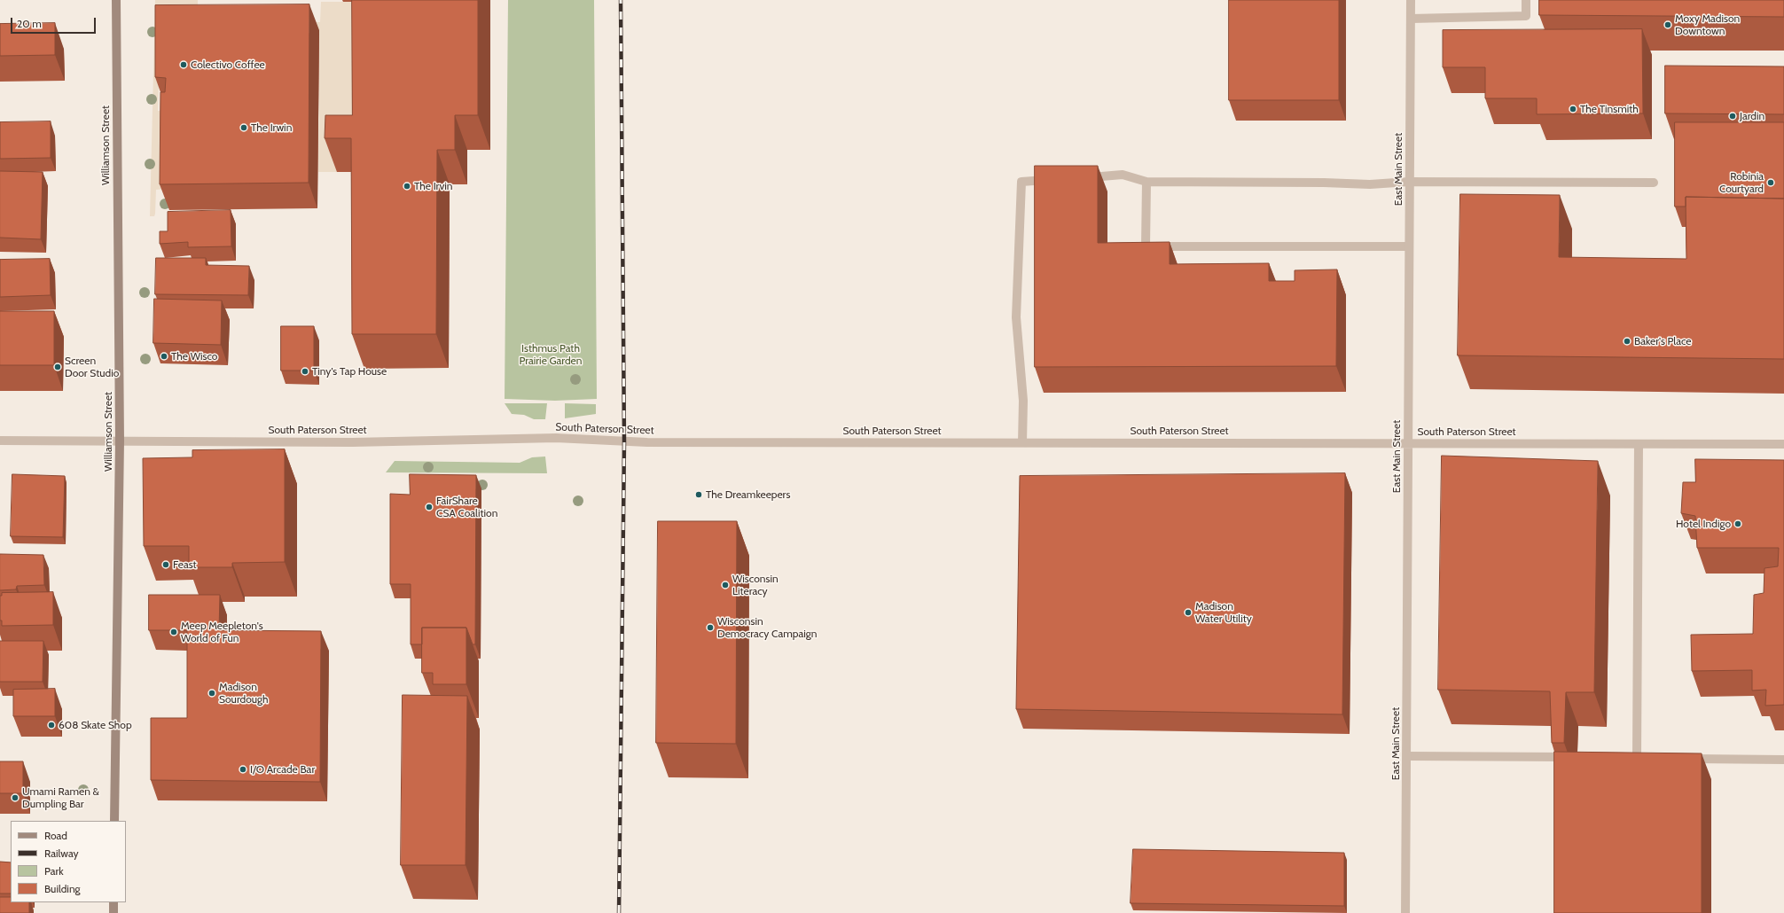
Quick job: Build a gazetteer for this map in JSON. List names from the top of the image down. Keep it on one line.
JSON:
{"streets":{"street":["Williamson Street","East Main Street","South Paterson Street"]},"crossings":[["Williamson Street","South Paterson Street"],["East Main Street","South Paterson Street"]],"parks":["Isthmus Path Prairie Garden"],"places":["Moxy Madison Downtown","Colectivo Coffee","The Tinsmith","Jardin","The Irwin","Robinia Courtyard","The Irvin","Baker's Place","The Wisco","Screen Door Studio","Tiny's Tap House","The Dreamkeepers","FairShare CSA Coalition","Hotel Indigo","Feast","Wisconsin Literacy","Madison Water Utility","Wisconsin Democracy Campaign","Meep Meepleton's World of Fun","Madison Sourdough","608 Skate Shop","I/O Arcade Bar","Umami Ramen & Dumpling Bar"],"legend":["Road","Railway","Park","Building"],"scale_bar":"20 m"}
